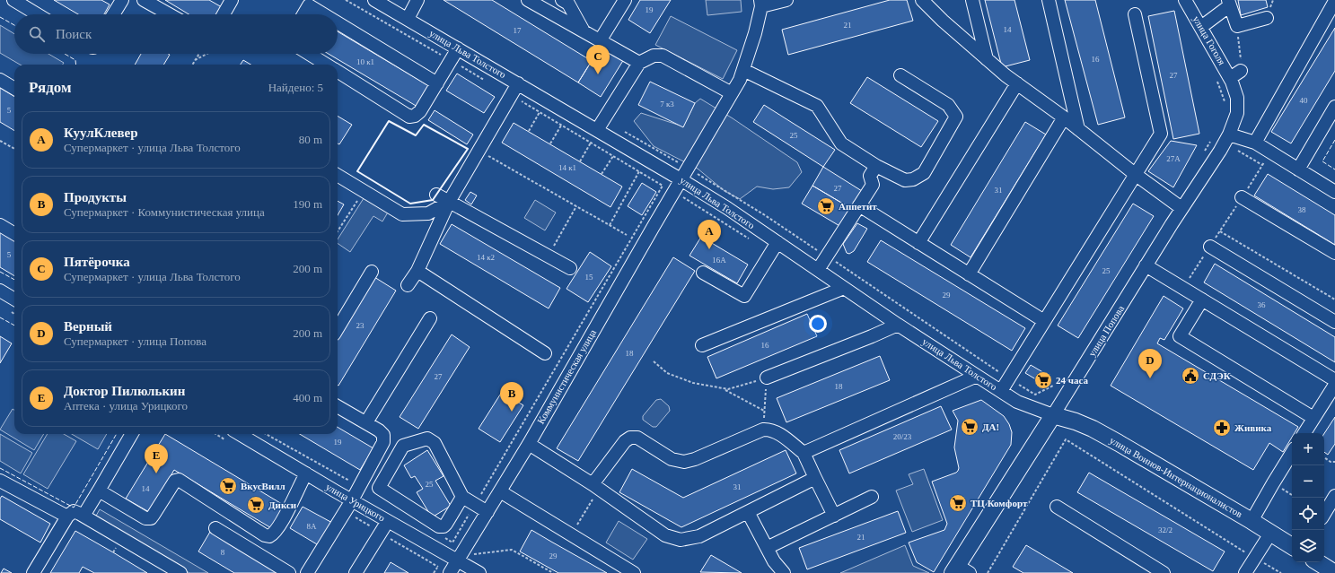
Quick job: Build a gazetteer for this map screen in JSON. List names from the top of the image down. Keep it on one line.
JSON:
{"streets":{"main road":["улица Попова","улица Воинов-Интернационалистов"],"street":["улица Гоголя","улица Льва Толстого","Коммунистическая улица","улица Урицкого"]},"crossings":[["улица Гоголя","улица Попова"],["улица Льва Толстого","улица Попова"],["улица Льва Толстого","Коммунистическая улица"],["улица Льва Толстого","улица Воинов-Интернационалистов"],["улица Попова","улица Воинов-Интернационалистов"],["Коммунистическая улица","улица Урицкого"]],"places":{"supermarket":["Аппетит","24 часа","ДА!","ВкусВилл","ТЦ Комфорт","Дикси"],"public building":["СДЭК"],"pharmacy":["Живика"]},"house_numbers":["19","21","14","17","16","10 к1","27","40","7 к3","5","25","27А","14 к1","27","31","38","5","14 к2","16А","25","15","29","36","23","16","18","27","18","20/23","19","25","31","14","8А","32/2","21","8","29"],"page":{"search":"Поиск","pins":["C","A","D","B","E"],"heading":["Рядом","Найдено: 5"],"list":[{"mark":"A","name":"КуулКлевер","note":"Супермаркет · улица Льва Толстого","value":"80 m"},{"mark":"B","name":"Продукты","note":"Супермаркет · Коммунистическая улица","value":"190 m"},{"mark":"C","name":"Пятёрочка","note":"Супермаркет · улица Льва Толстого","value":"200 m"},{"mark":"D","name":"Верный","note":"Супермаркет · улица Попова","value":"200 m"},{"mark":"E","name":"Доктор Пилюлькин","note":"Аптека · улица Урицкого","value":"400 m"}],"map_buttons":["+","−"]}}
